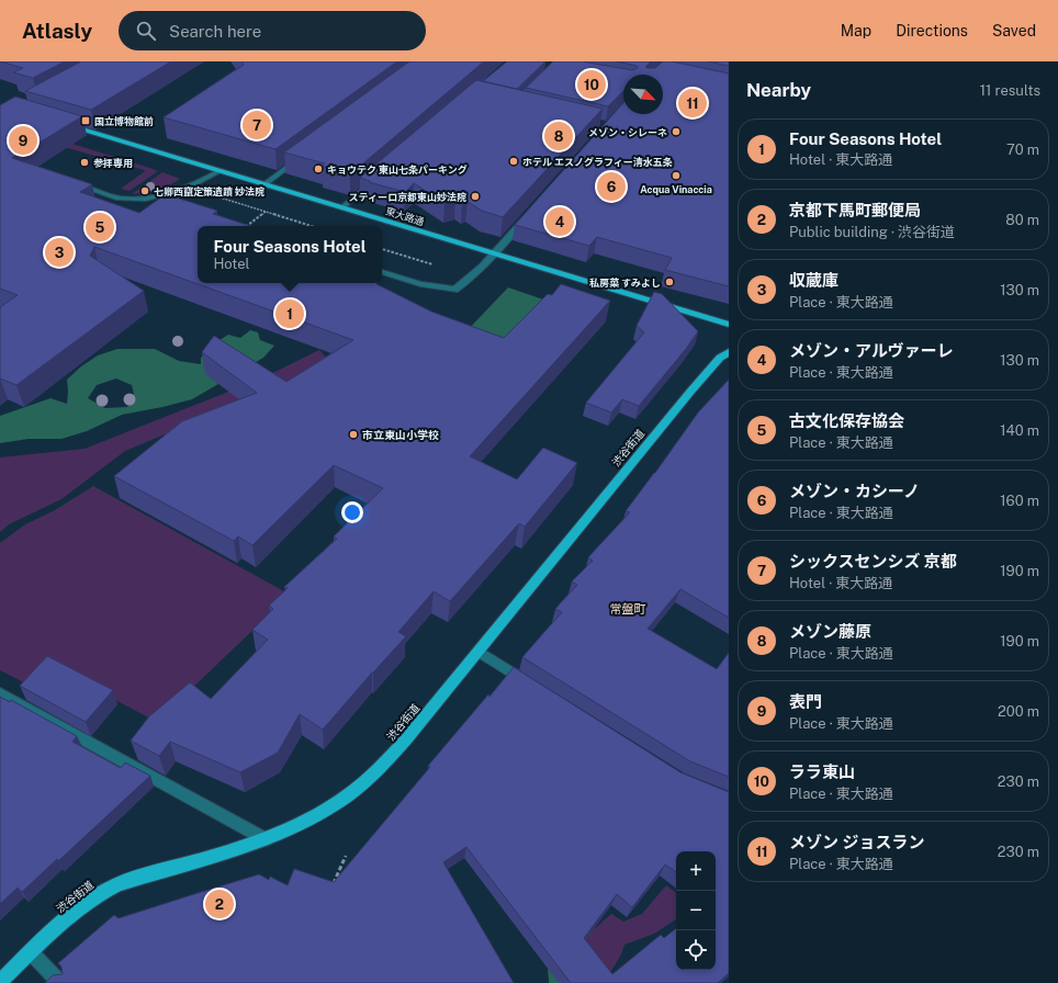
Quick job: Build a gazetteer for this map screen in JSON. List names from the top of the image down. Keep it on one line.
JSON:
{"streets":{"main road":["東大路通","渋谷街道"]},"districts":["常盤町"],"places":{"transit":["国立博物館前"],"other":["メゾン・シレーネ","ホテル エスノグラフィー清水五条","参拝専用","キョウテク 東山七条パーキング","Acqua Vinaccia","七卿西竄定策遺蹟 妙法院","スティーロ京都東山妙法院","私房菜 すみよし","市立東山小学校"]},"north":"bottom right","page":{"header":"Atlasly","search":"Search here","nav":["Map","Directions","Saved"],"heading":["Nearby","11 results"],"pins":["10","11","7","8","9","6","4","5","3","1","2"],"list":[{"mark":"1","name":"Four Seasons Hotel","note":"Hotel · 東大路通","value":"70 m"},{"mark":"2","name":"京都下馬町郵便局","note":"Public building · 渋谷街道","value":"80 m"},{"mark":"3","name":"収蔵庫","note":"Place · 東大路通","value":"130 m"},{"mark":"4","name":"メゾン・アルヴァーレ","note":"Place · 東大路通","value":"130 m"},{"mark":"5","name":"古文化保存協会","note":"Place · 東大路通","value":"140 m"},{"mark":"6","name":"メゾン・カシーノ","note":"Place · 東大路通","value":"160 m"},{"mark":"7","name":"シックスセンシズ 京都","note":"Hotel · 東大路通","value":"190 m"},{"mark":"8","name":"メゾン藤原","note":"Place · 東大路通","value":"190 m"},{"mark":"9","name":"表門","note":"Place · 東大路通","value":"200 m"},{"mark":"10","name":"ララ東山","note":"Place · 東大路通","value":"230 m"},{"mark":"11","name":"メゾン ジョスラン","note":"Place · 東大路通","value":"230 m"}],"popup":["Four Seasons Hotel","Hotel"],"map_buttons":["+","−"]}}
